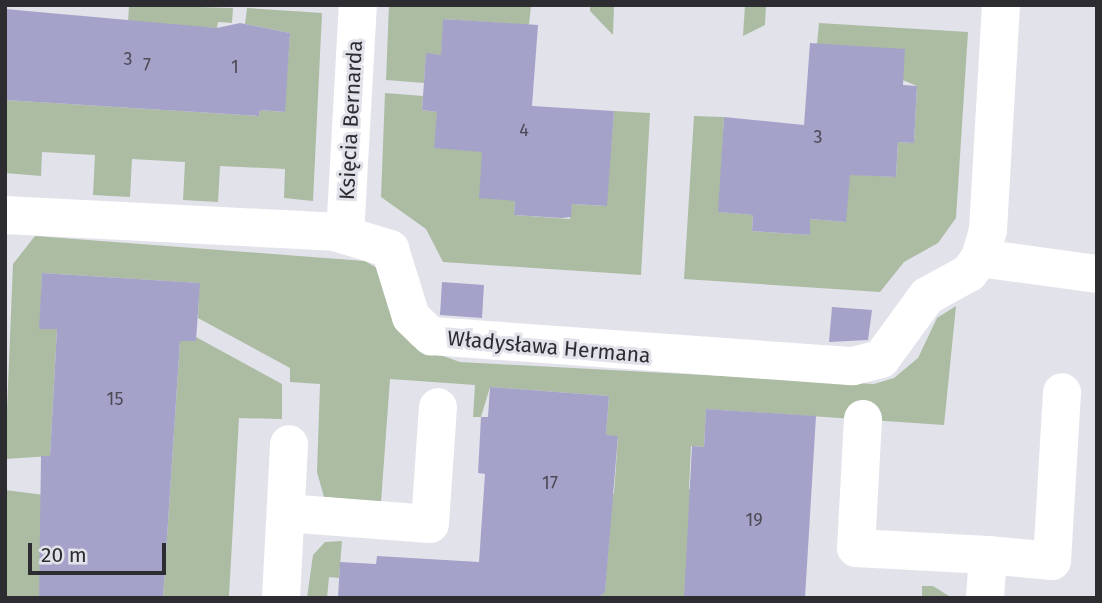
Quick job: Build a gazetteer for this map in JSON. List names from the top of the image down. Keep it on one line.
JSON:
{"streets":{"street":["Księcia Bernarda","Władysława Hermana"]},"crossings":[["Księcia Bernarda","Władysława Hermana"]],"house_numbers":["3","7","1","4","3","15","17","19"],"scale_bar":"20 m"}
